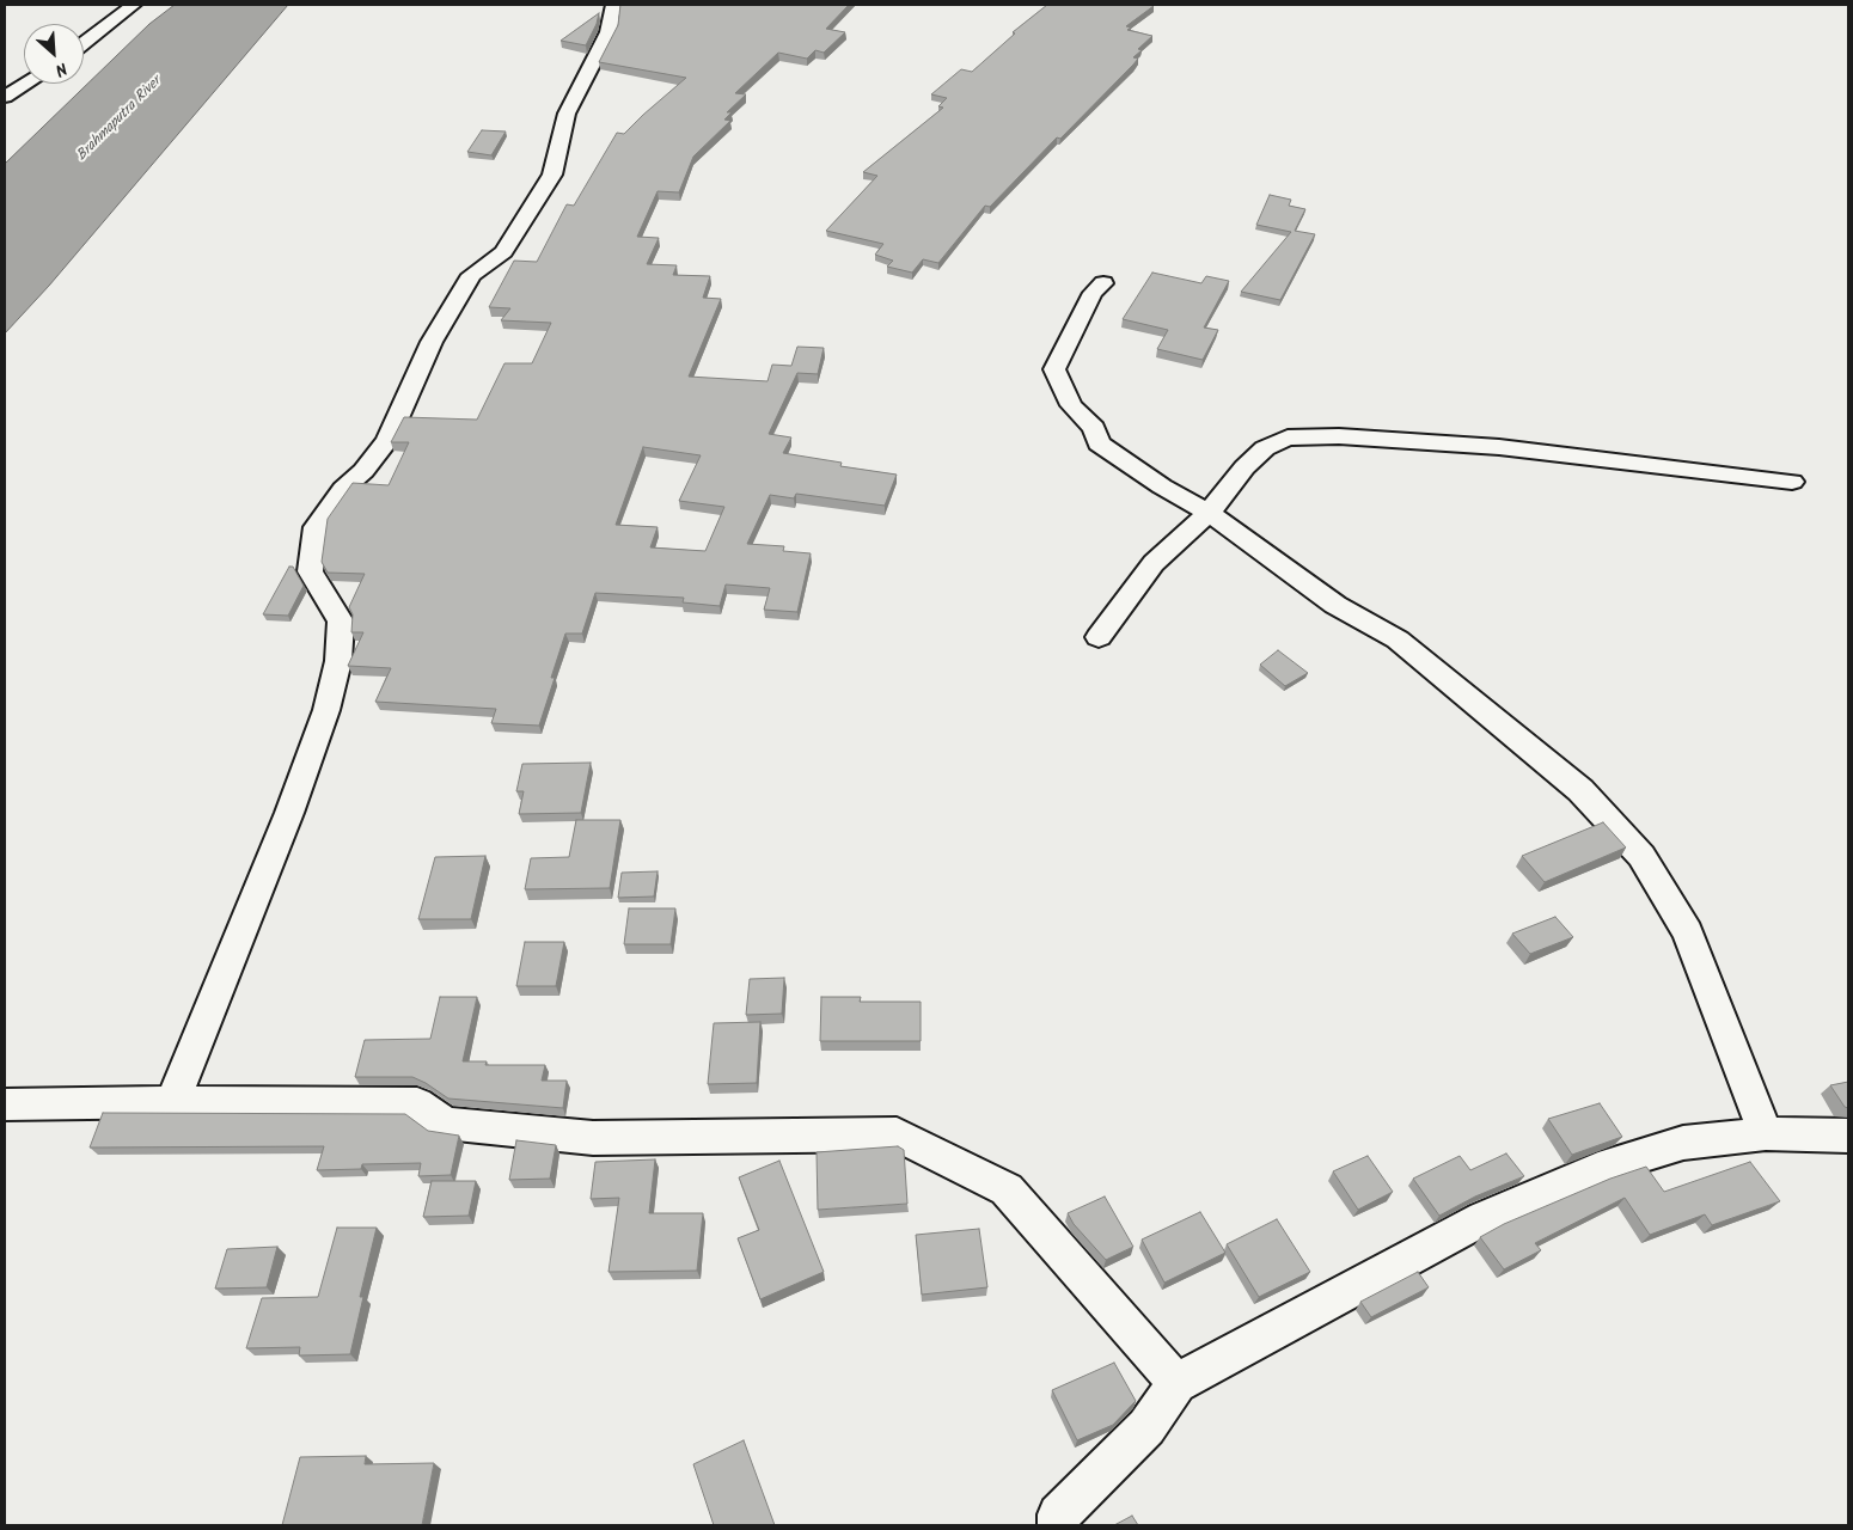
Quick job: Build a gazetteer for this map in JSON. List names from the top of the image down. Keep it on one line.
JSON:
{"water":["Brahmaputra River"],"north":"bottom right"}
